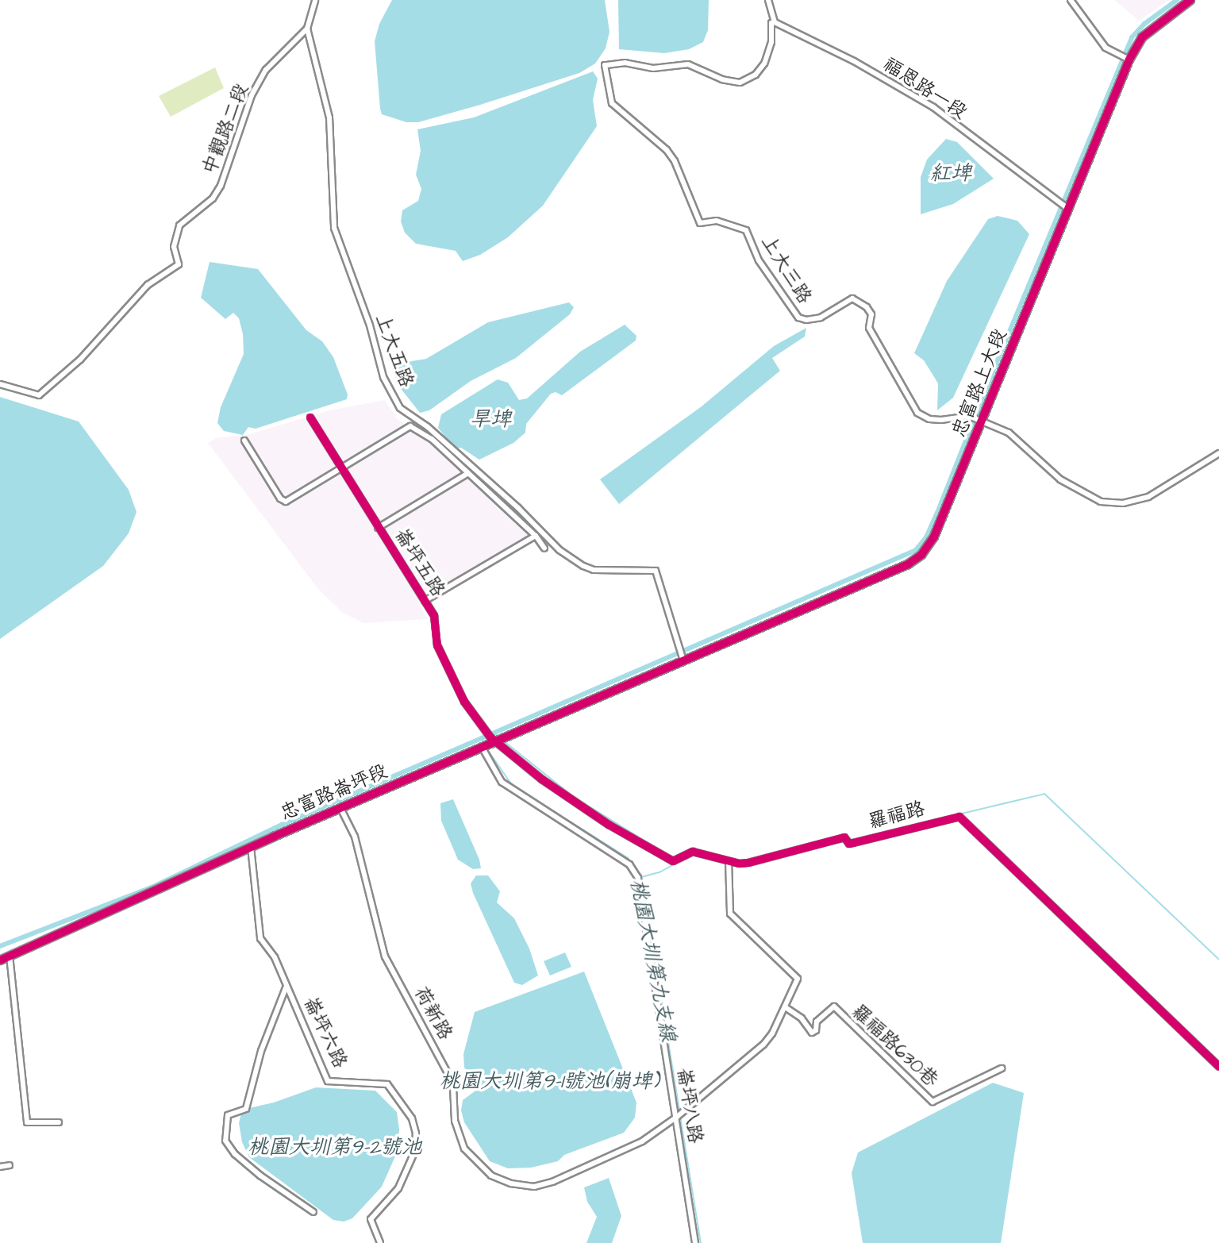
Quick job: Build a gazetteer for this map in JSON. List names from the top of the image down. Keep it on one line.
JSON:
{"streets":{"street":["福恩路一段","中觀路二段","上大三路","上大五路","忠富路上大段","崙坪五路","忠富路崙坪段","羅福路","荷新路","崙坪六路","羅福路630巷","崙坪八路"]},"crossings":[["福恩路一段","上大三路"],["福恩路一段","忠富路上大段"],["中觀路二段","上大五路"],["上大三路","忠富路上大段"],["上大五路","忠富路上大段"],["上大五路","忠富路崙坪段"],["忠富路上大段","忠富路崙坪段"],["崙坪五路","忠富路崙坪段"],["崙坪五路","羅福路"],["忠富路崙坪段","羅福路"],["忠富路崙坪段","荷新路"],["忠富路崙坪段","崙坪六路"],["忠富路崙坪段","崙坪八路"],["羅福路","荷新路"],["荷新路","羅福路630巷"],["荷新路","崙坪八路"]],"water":["紅埤","旱埤","桃園大圳第九支線","桃園大圳第9-1號池(崩埤)","桃園大圳第9-2號池"]}
